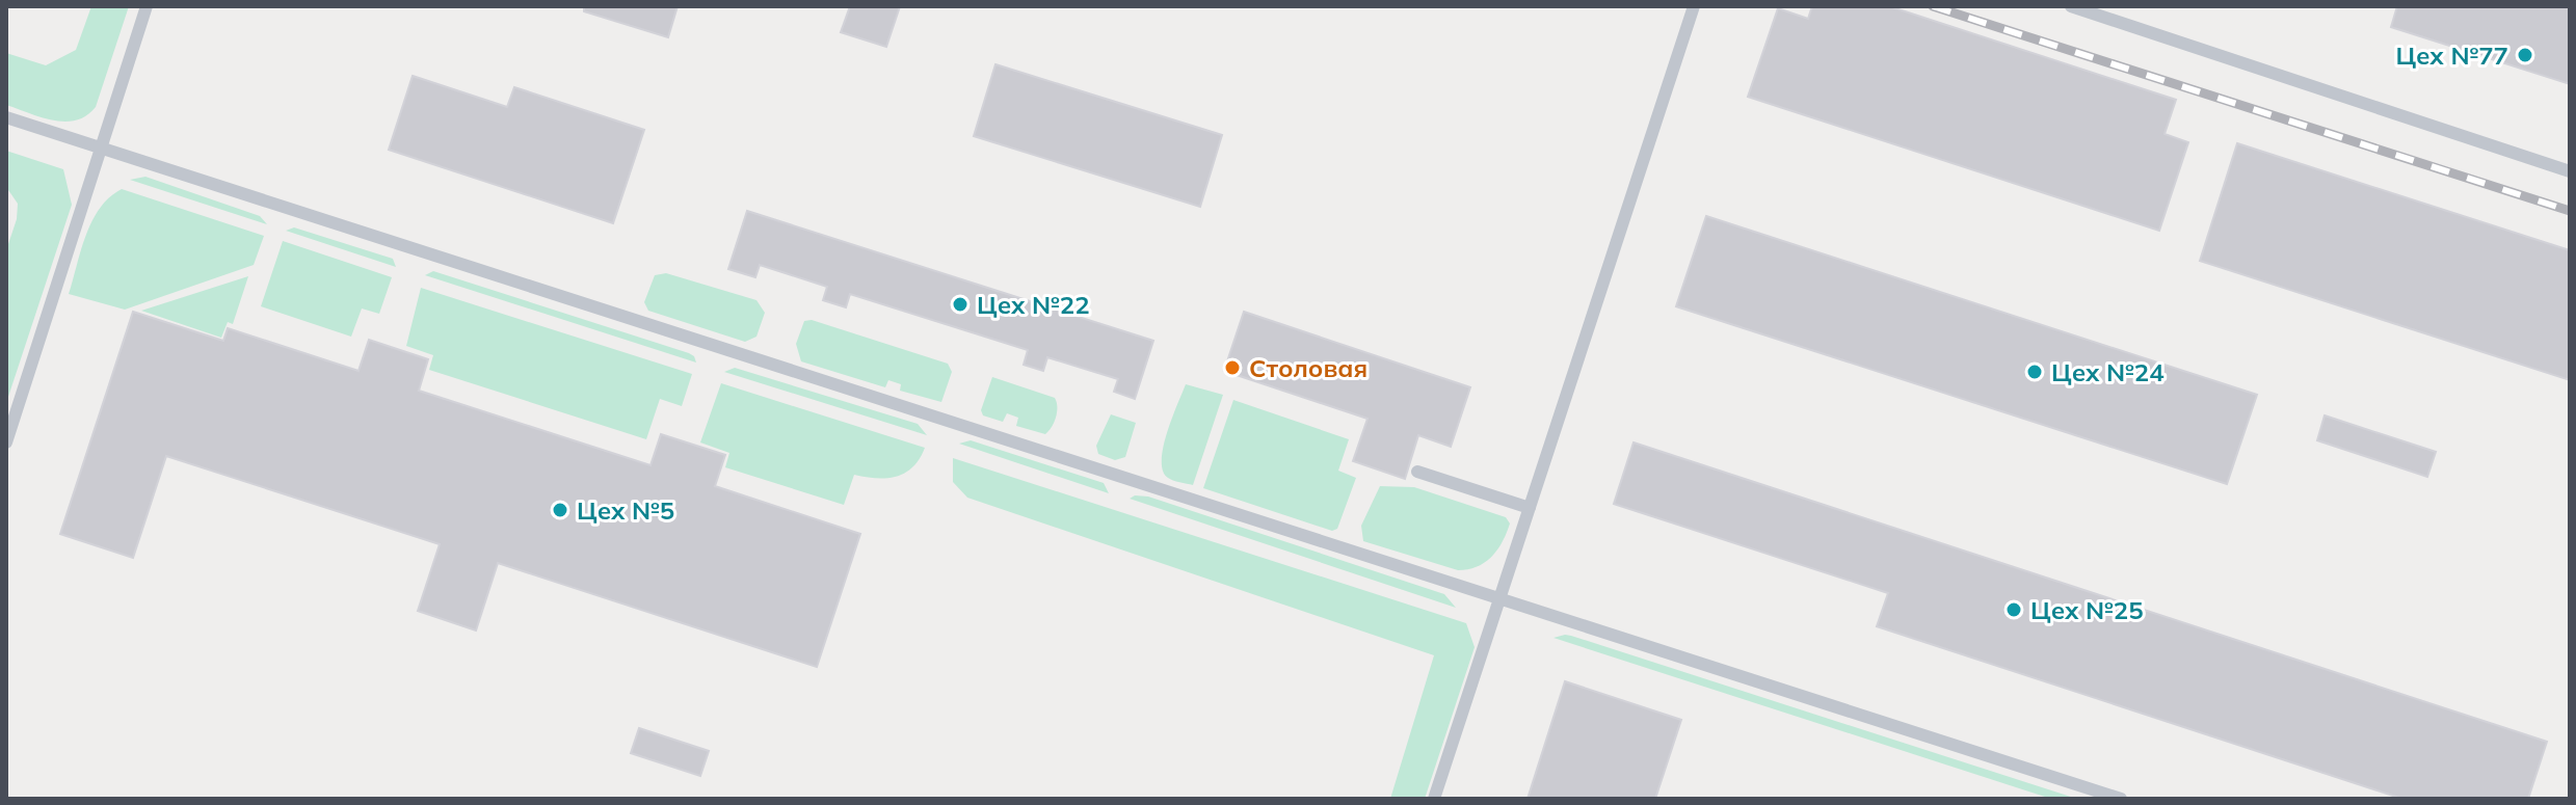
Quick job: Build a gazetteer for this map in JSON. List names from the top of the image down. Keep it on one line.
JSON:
{"places":["Цех №77","Цех №22","Столовая","Цех №24","Цех №5","Цех №25"]}
